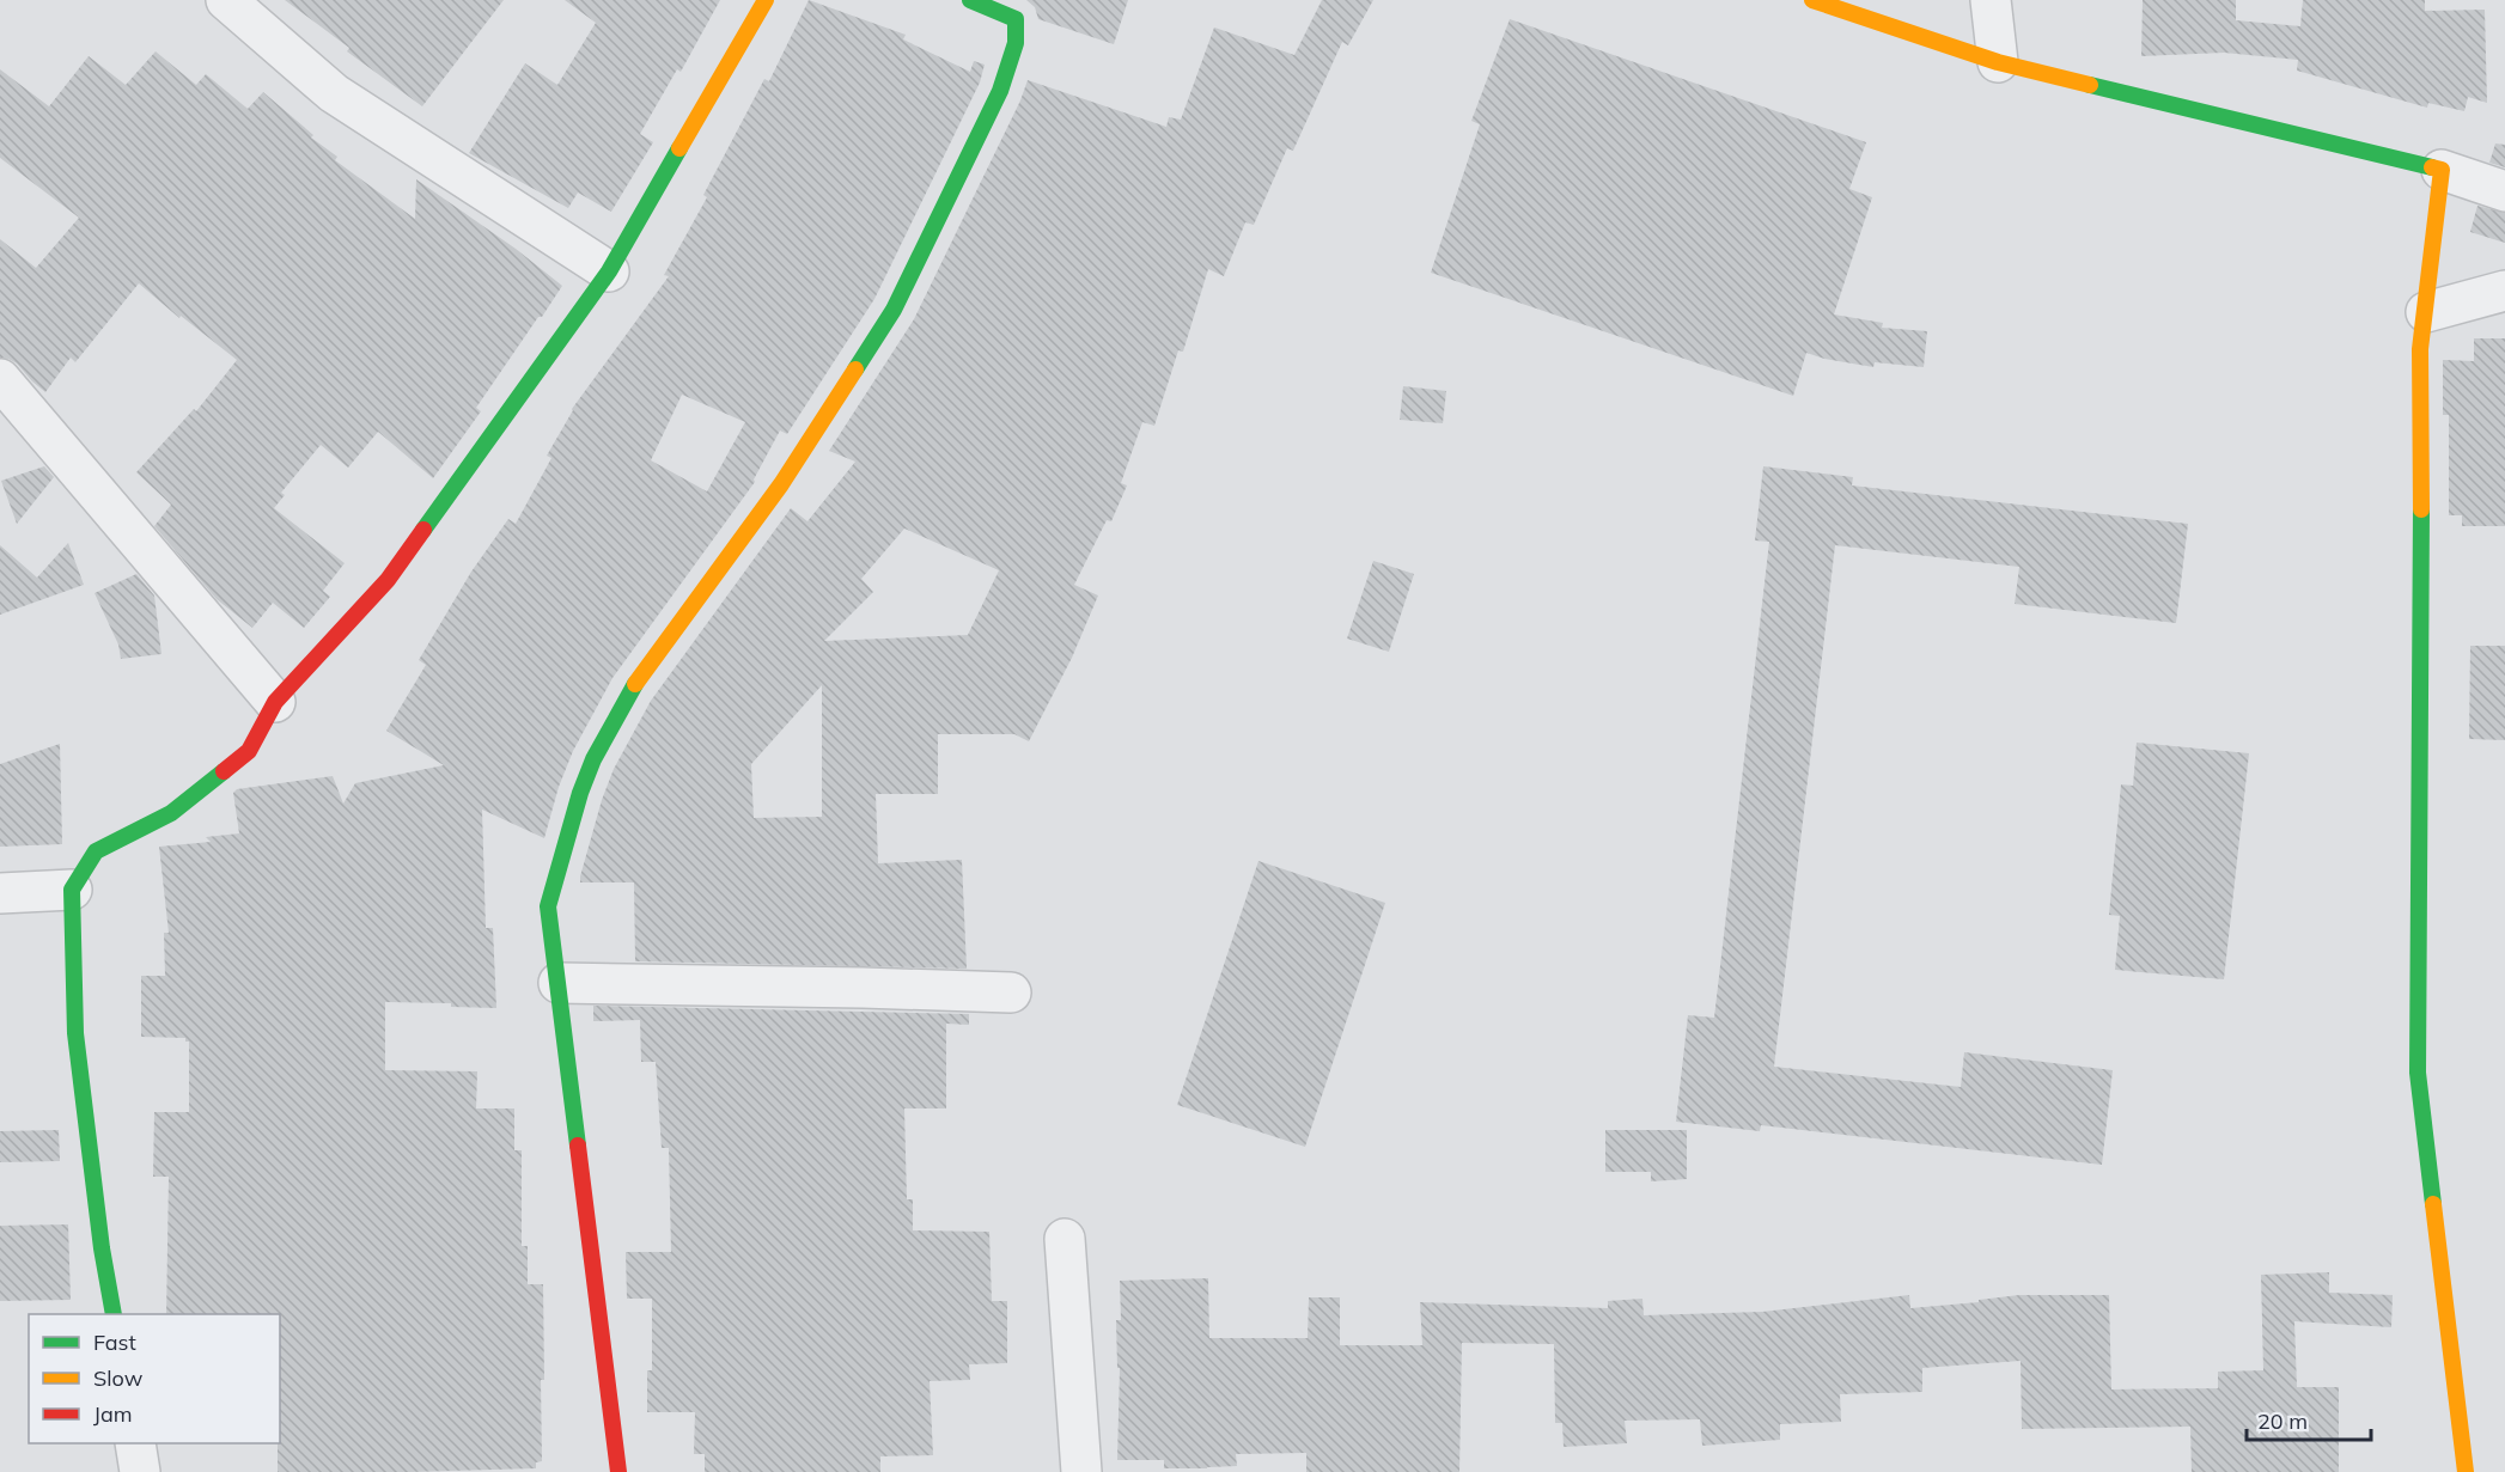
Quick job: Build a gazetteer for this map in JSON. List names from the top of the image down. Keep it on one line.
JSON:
{"legend":["Fast","Slow","Jam"],"scale_bar":"20 m"}
